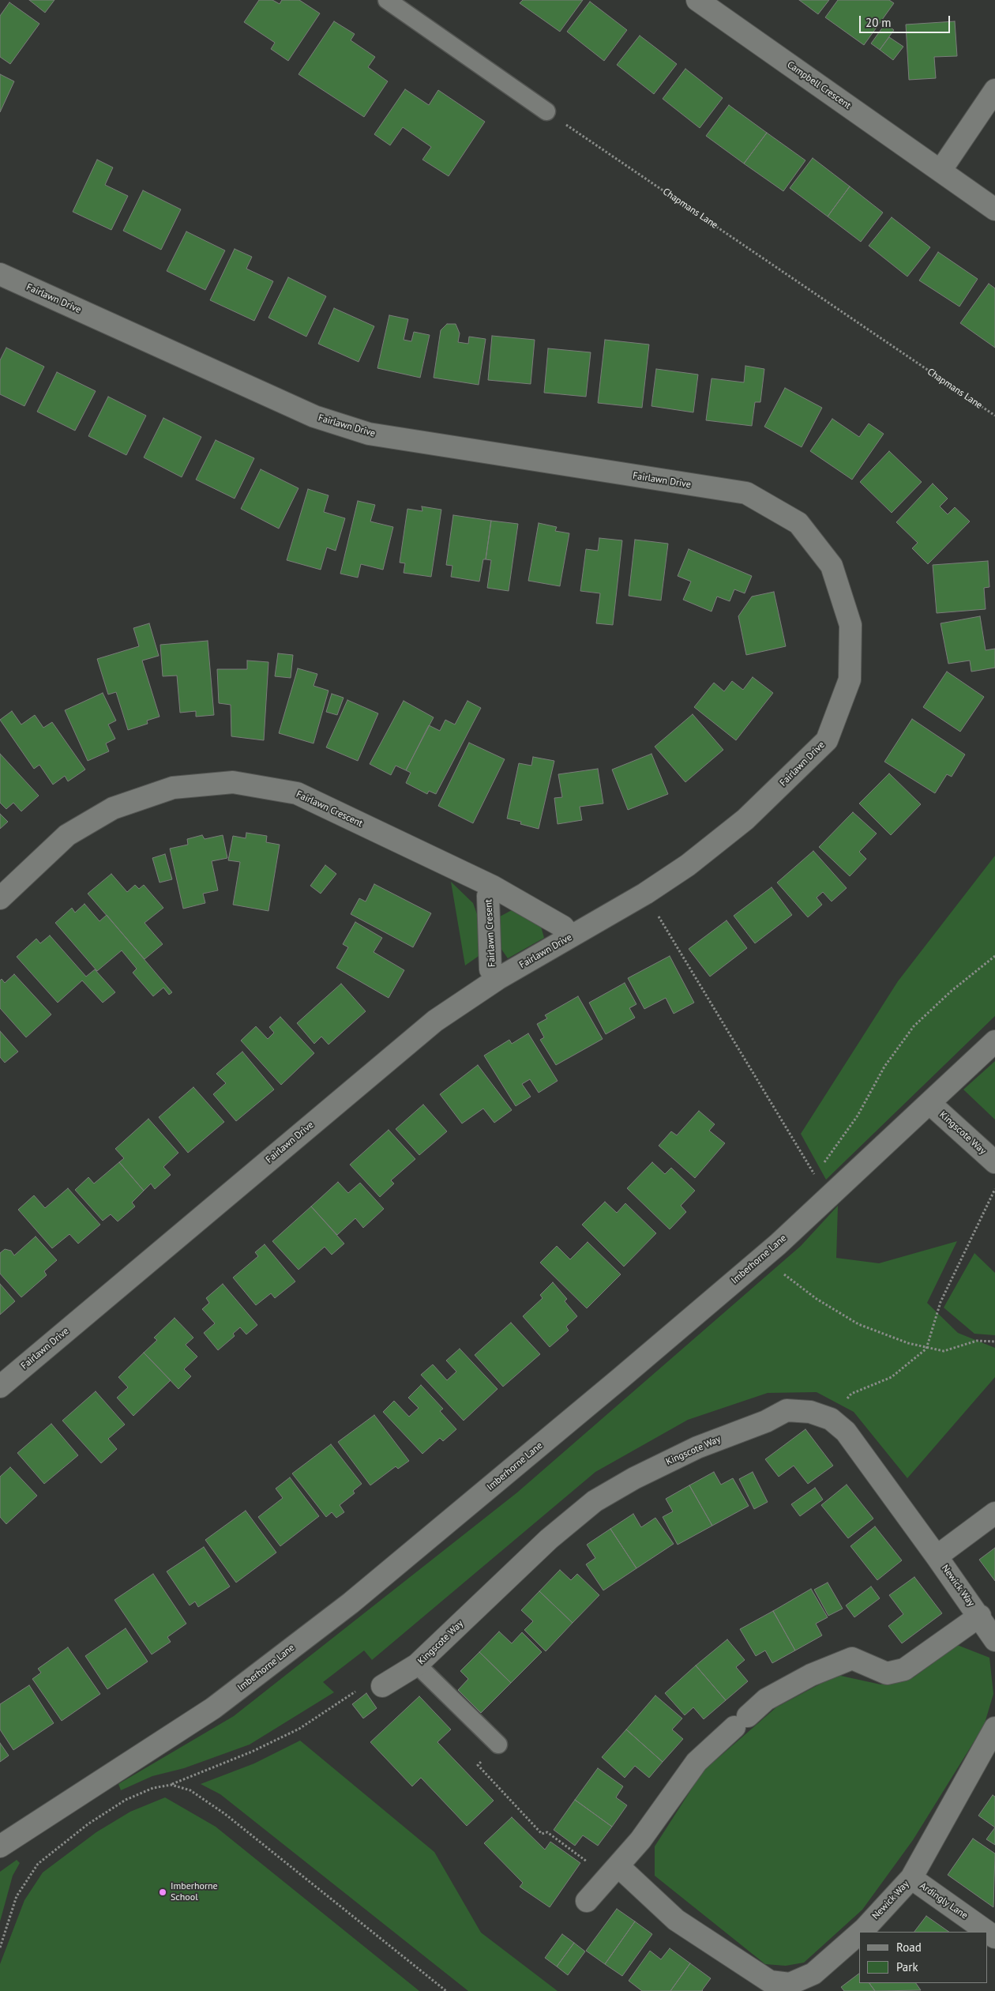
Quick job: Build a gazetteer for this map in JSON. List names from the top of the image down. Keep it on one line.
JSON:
{"streets":{"street":["Campbell Crescent","Fairlawn Drive","Fairlawn Crescent","Fairlawn Cresent","Kingscote Way","Imberhorne Lane","Newick Way","Ardingly Lane"],"path":["Chapmans Lane"]},"crossings":[["Fairlawn Drive","Fairlawn Crescent"],["Fairlawn Drive","Fairlawn Cresent"],["Fairlawn Crescent","Fairlawn Cresent"],["Kingscote Way","Imberhorne Lane"],["Kingscote Way","Newick Way"],["Newick Way","Ardingly Lane"]],"places":["Imberhorne School"],"legend":["Road","Park"],"scale_bar":"20 m"}
